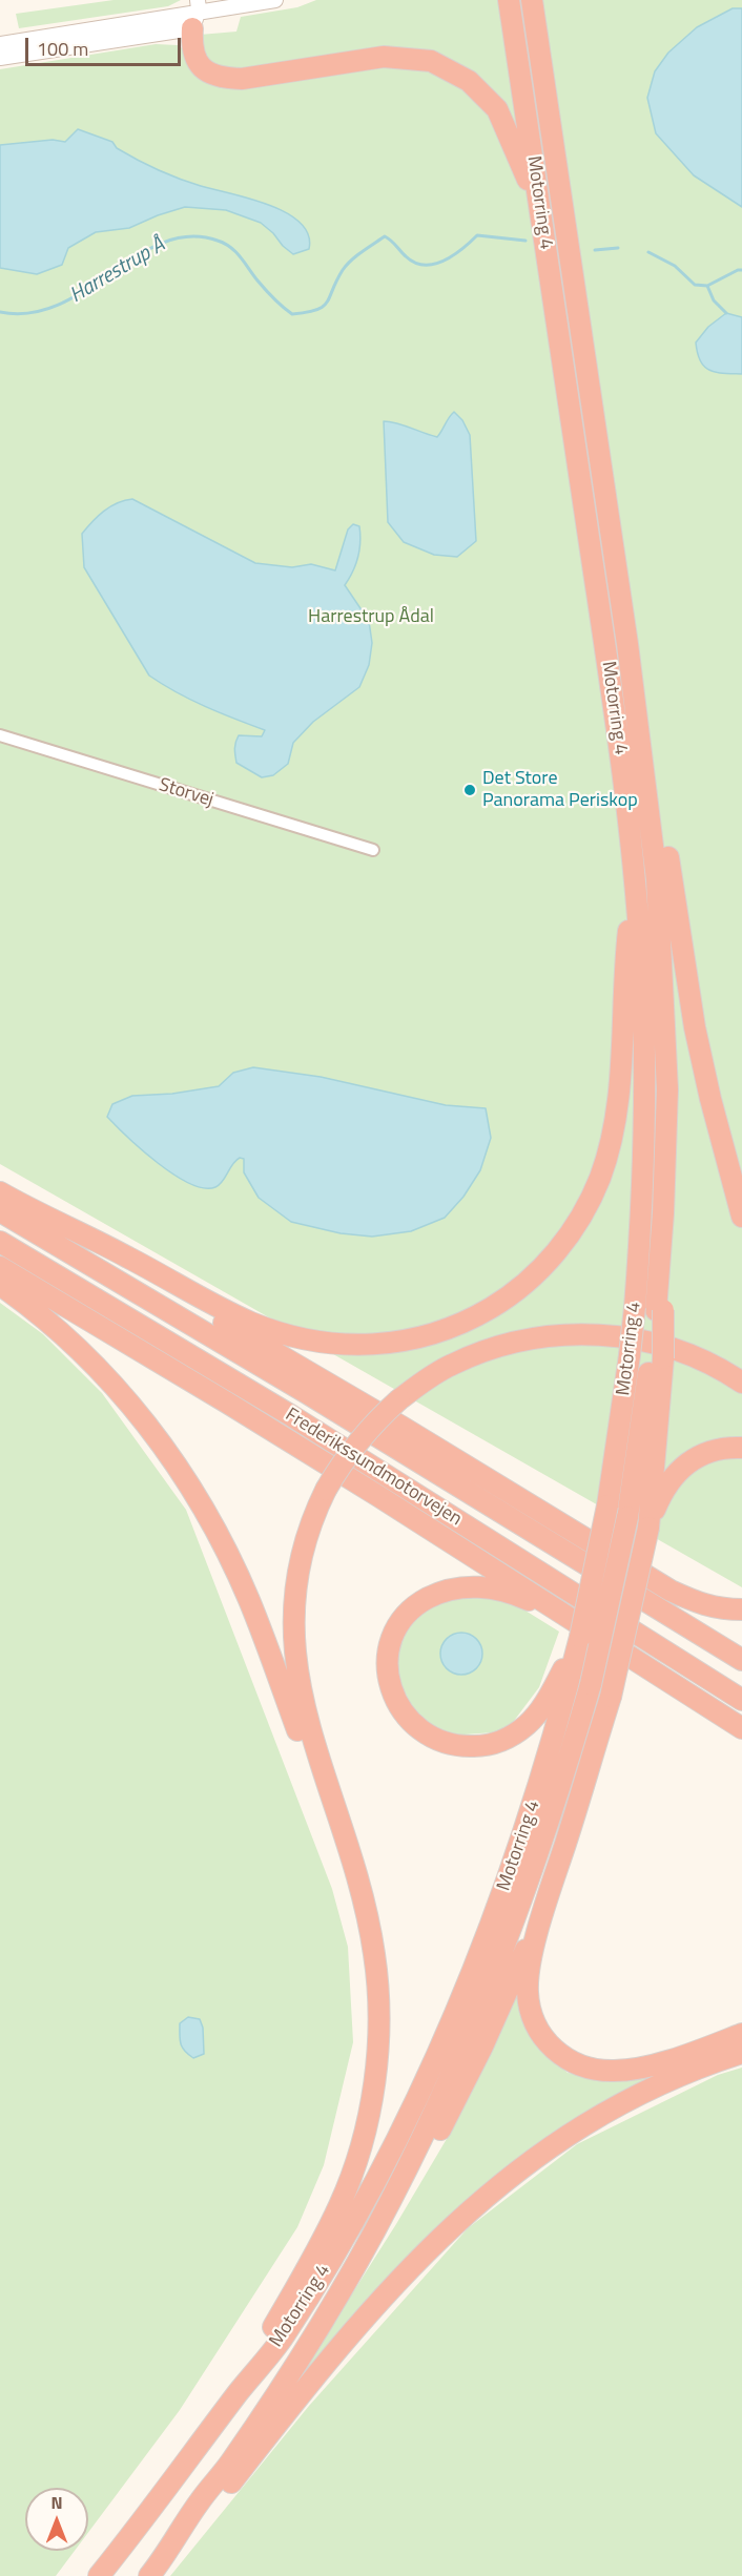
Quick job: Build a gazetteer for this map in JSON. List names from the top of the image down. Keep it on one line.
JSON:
{"streets":{"highway":["Motorring 4","Frederikssundmotorvejen"],"street":["Storvej"]},"water":["Harrestrup Å"],"parks":["Harrestrup Ådal"],"places":["Det Store Panorama Periskop"],"scale_bar":"100 m","north":"top"}
